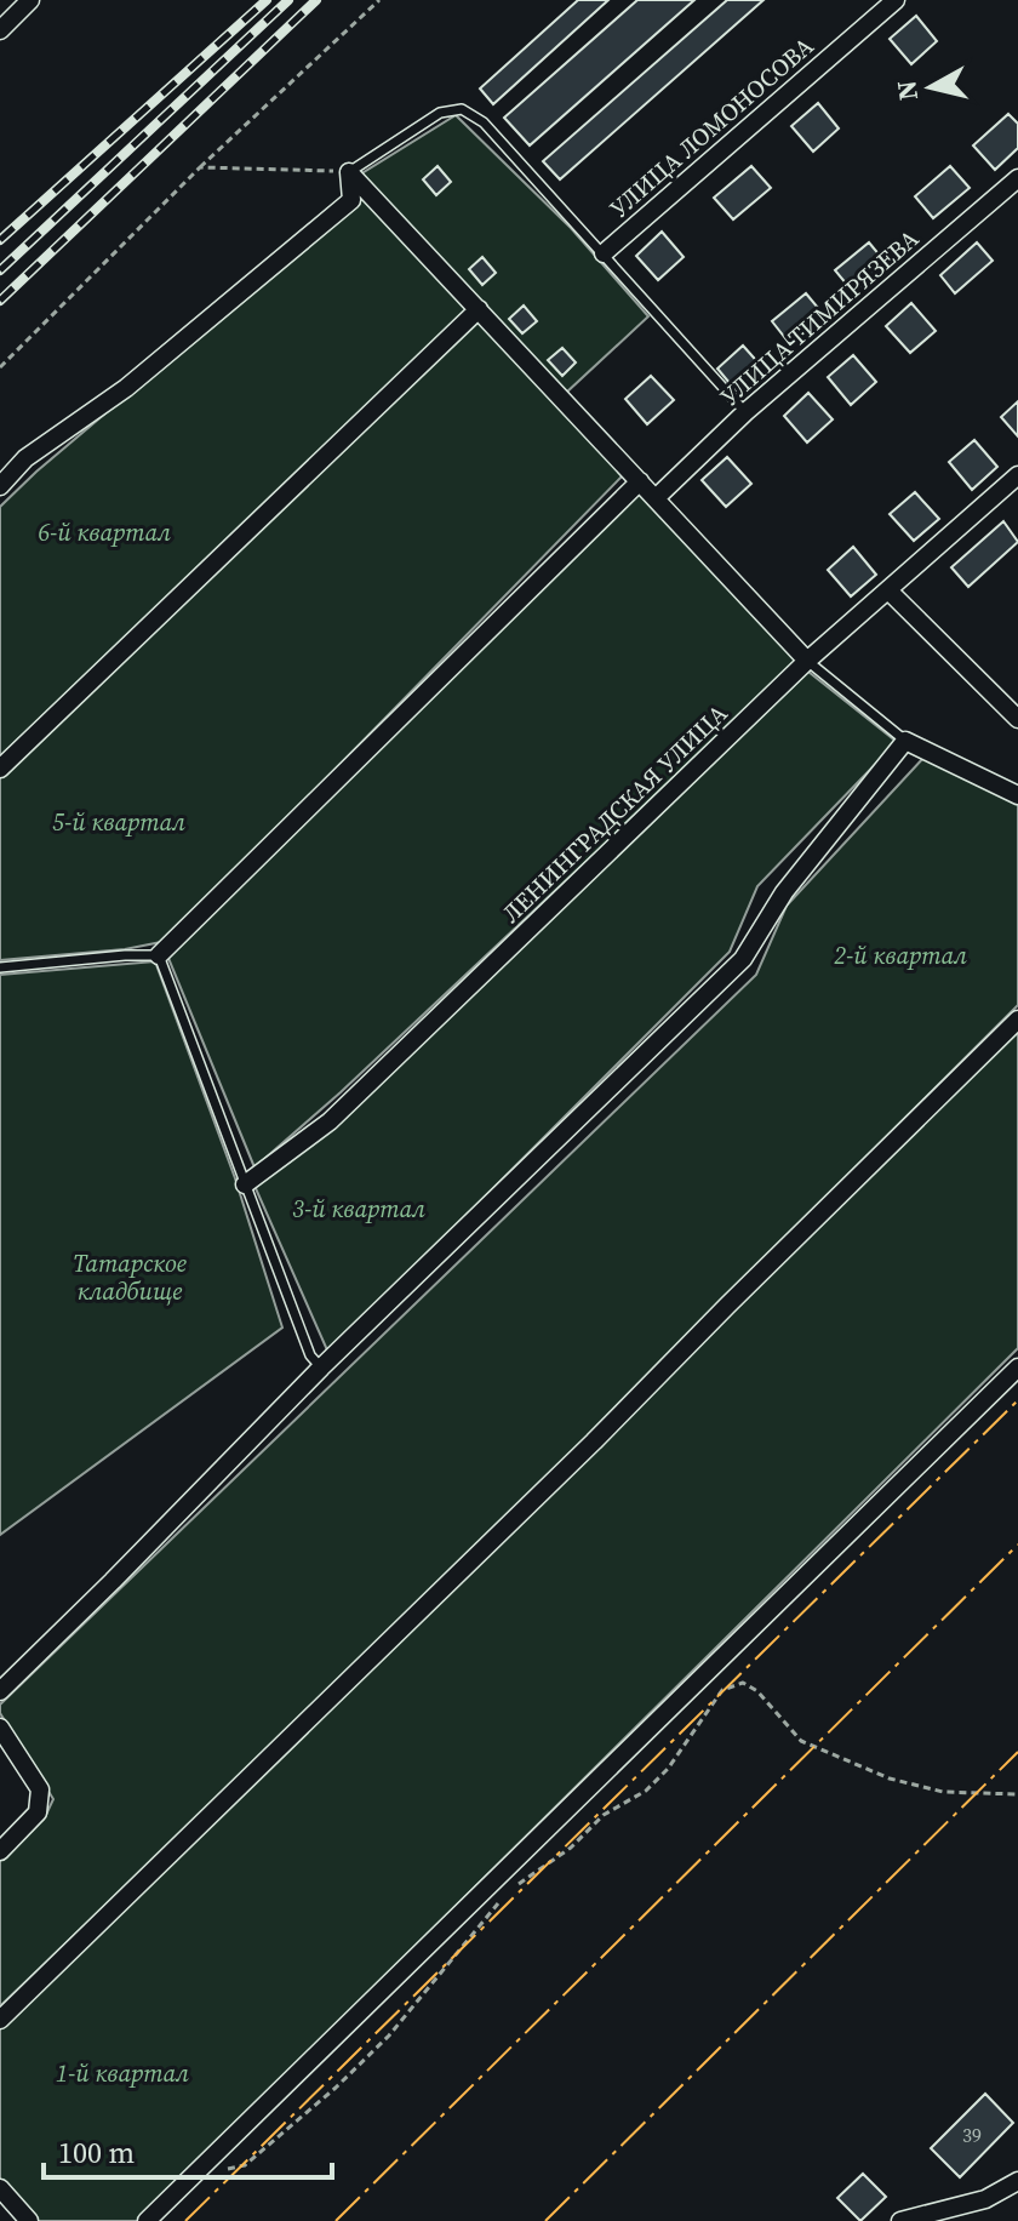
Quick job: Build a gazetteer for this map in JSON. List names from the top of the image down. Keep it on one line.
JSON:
{"streets":{"street":["УЛИЦА ЛОМОНОСОВА","УЛИЦА ТИМИРЯЗЕВА","ЛЕНИНГРАДСКАЯ УЛИЦА"]},"parks":["6-й квартал","5-й квартал","2-й квартал","3-й квартал","Татарское кладбище","1-й квартал"],"house_numbers":["39"],"scale_bar":"100 m","north":"left"}
